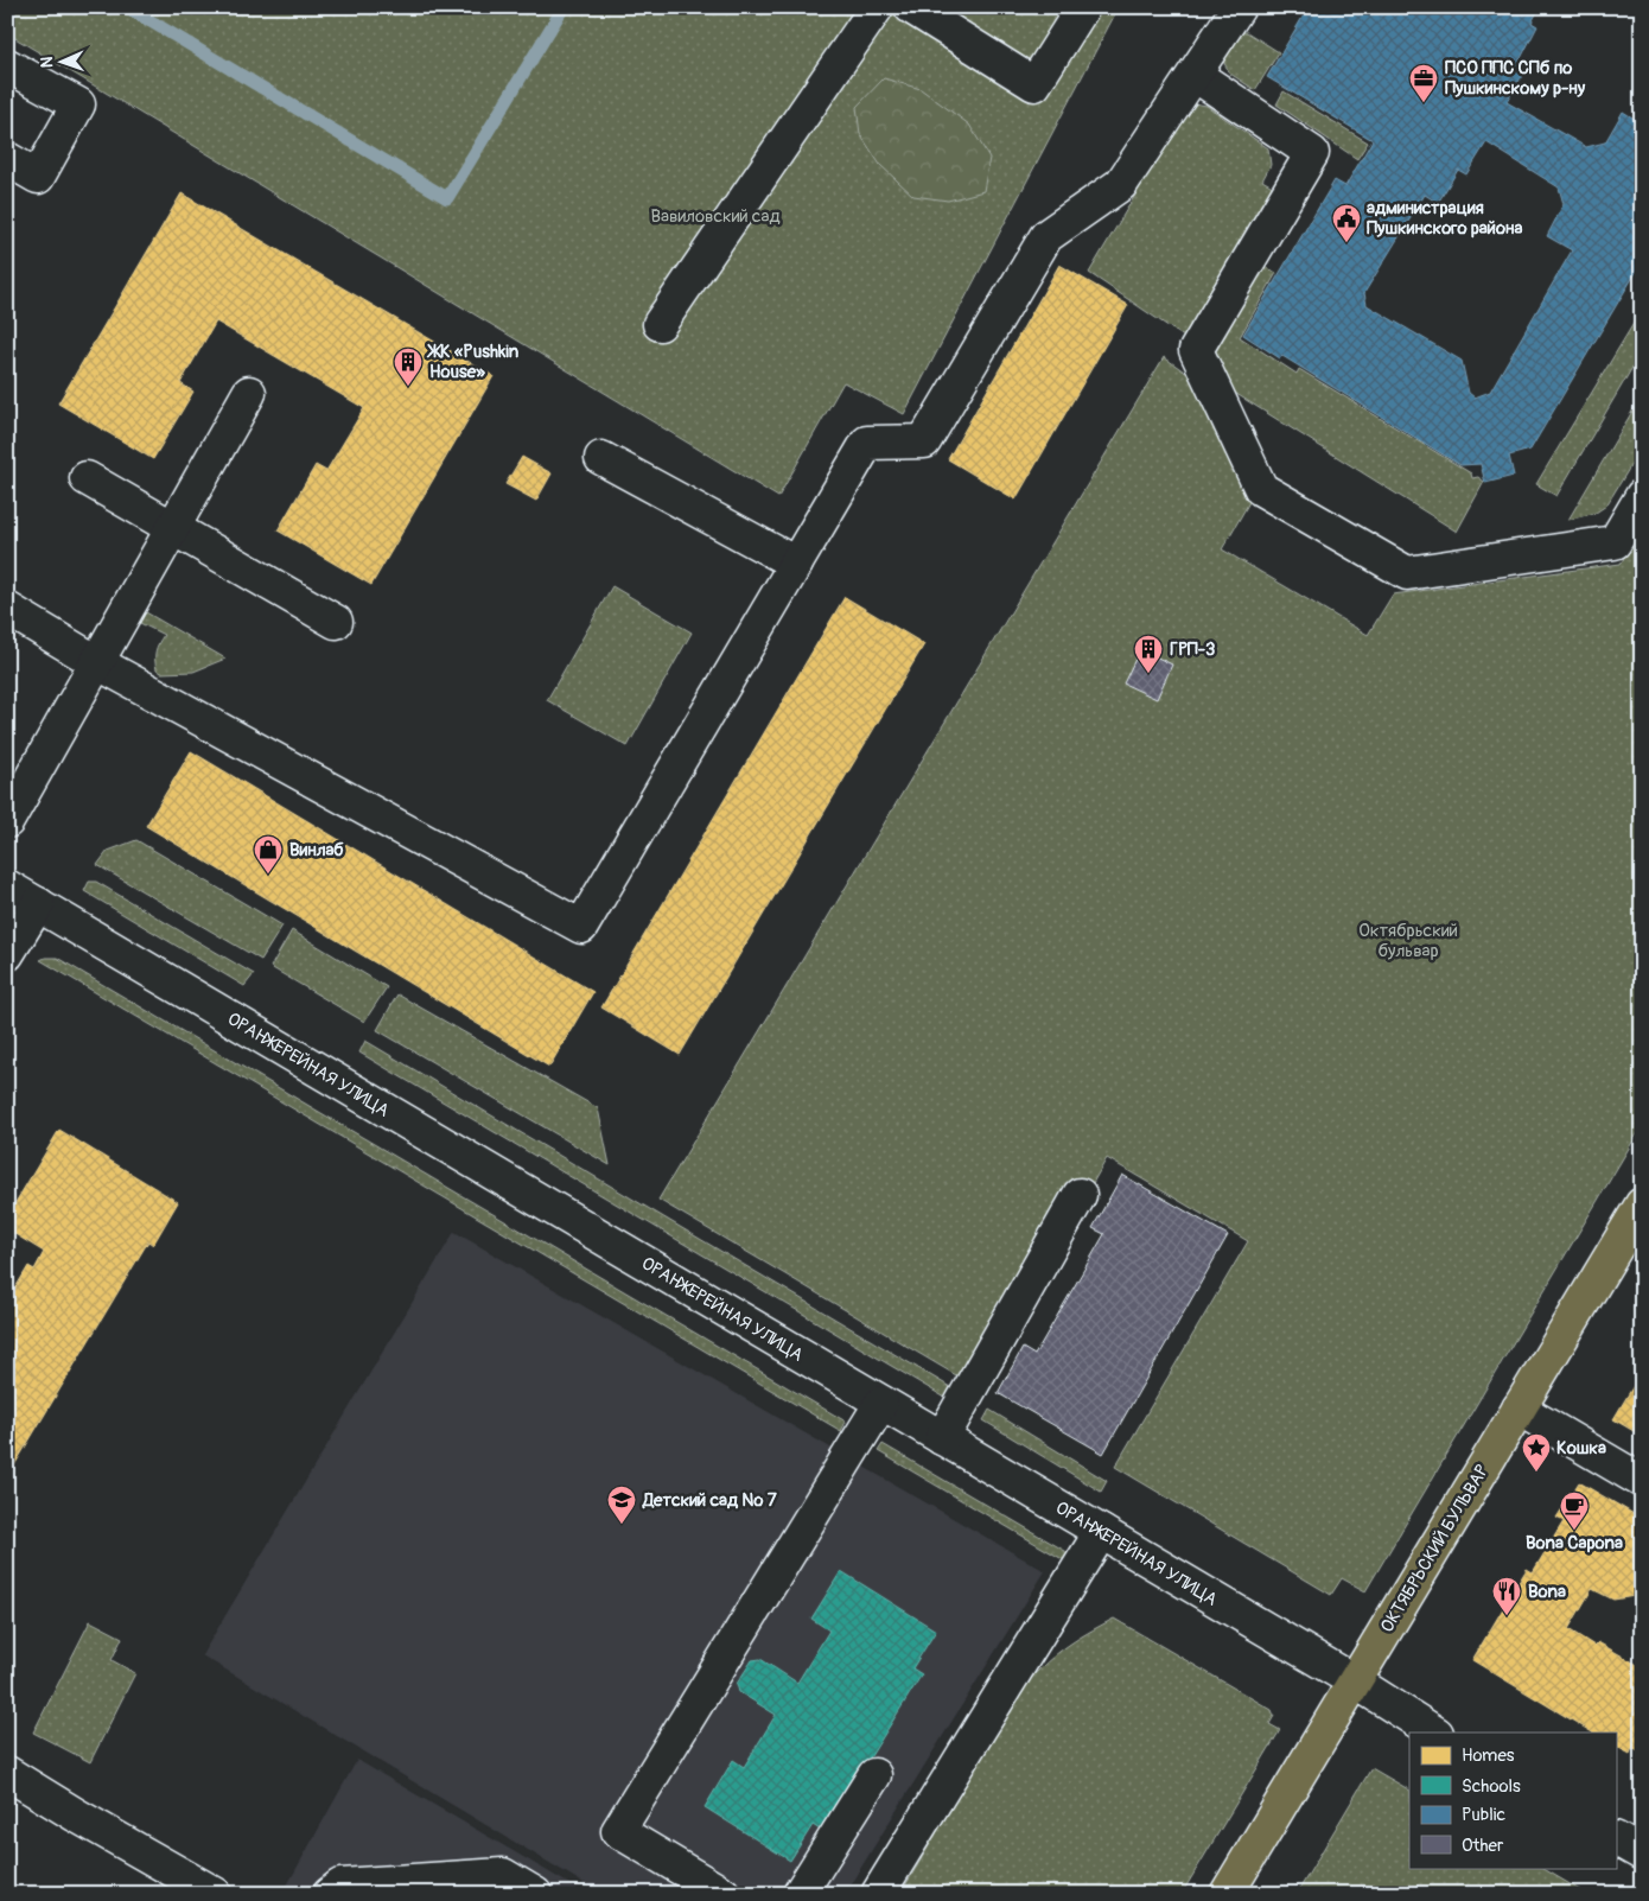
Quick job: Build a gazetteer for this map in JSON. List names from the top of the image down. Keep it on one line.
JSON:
{"streets":{"main road":["ОКТЯБРЬСКИЙ БУЛЬВАР"],"street":["ОРАНЖЕРЕЙНАЯ УЛИЦА"]},"crossings":[["ОРАНЖЕРЕЙНАЯ УЛИЦА","ОКТЯБРЬСКИЙ БУЛЬВАР"]],"parks":["Вавиловский сад","Октябрьский бульвар"],"places":{"office":["ПСО ППС СПб по Пушкинскому р-ну"],"public building":["администрация Пушкинского района"],"building":["ЖК «Pushkin House»","ГРП-3"],"shop":["Винлаб"],"place":["Кошка"],"school or university":["Детский сад № 7"],"cafe":["Bona Capona"],"restaurant":["Bona"]},"legend":["Homes","Schools","Public","Other"],"north":"left"}
